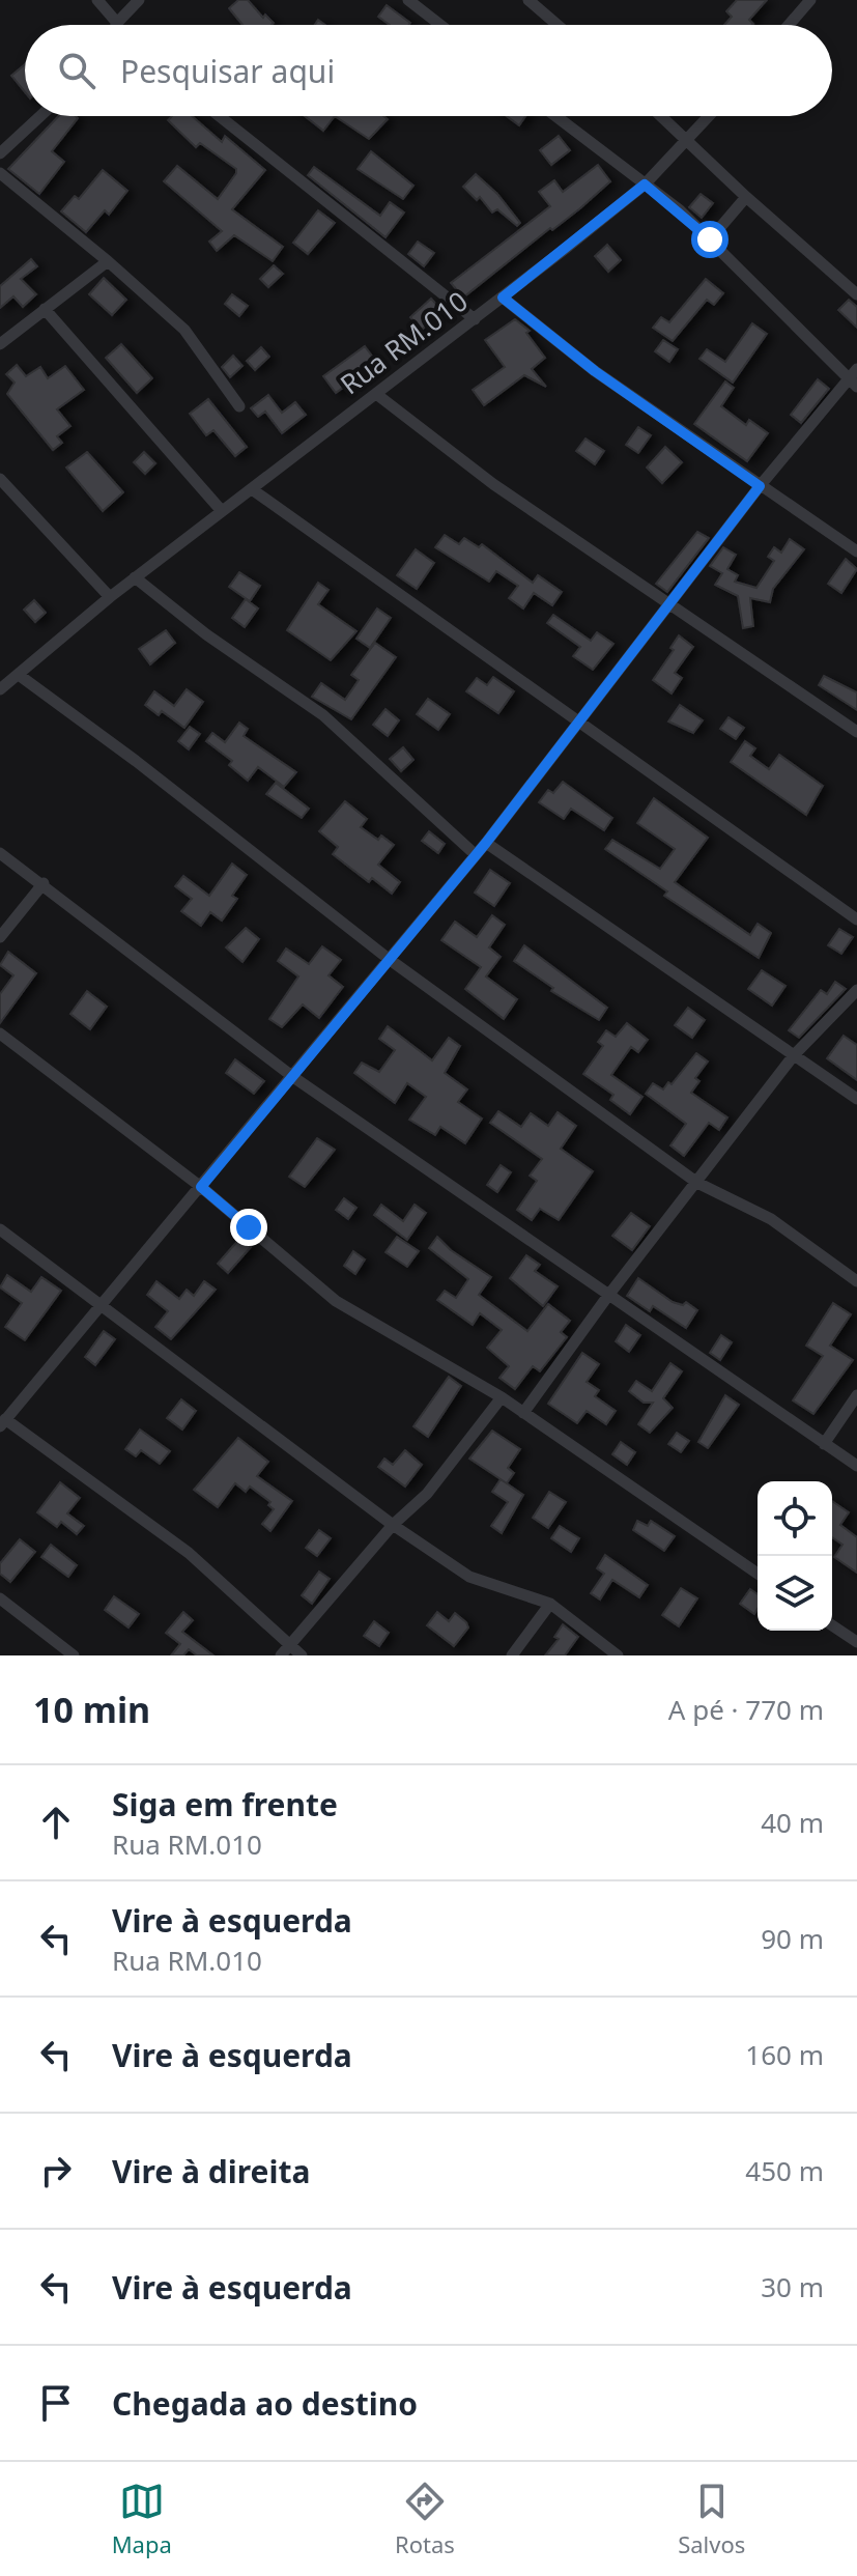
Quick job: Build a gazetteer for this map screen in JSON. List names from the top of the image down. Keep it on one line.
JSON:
{"streets":{"street":["Rua RM.010"]},"page":{"search":"Pesquisar aqui","heading":["10 min","A pé · 770 m"],"list":[["Siga em frente","Rua RM.010","40 m"],["Vire à esquerda","Rua RM.010","90 m"],["Vire à esquerda","160 m"],["Vire à direita","450 m"],["Vire à esquerda","30 m"],"Chegada ao destino"],"nav":["Mapa","Rotas","Salvos"]}}
